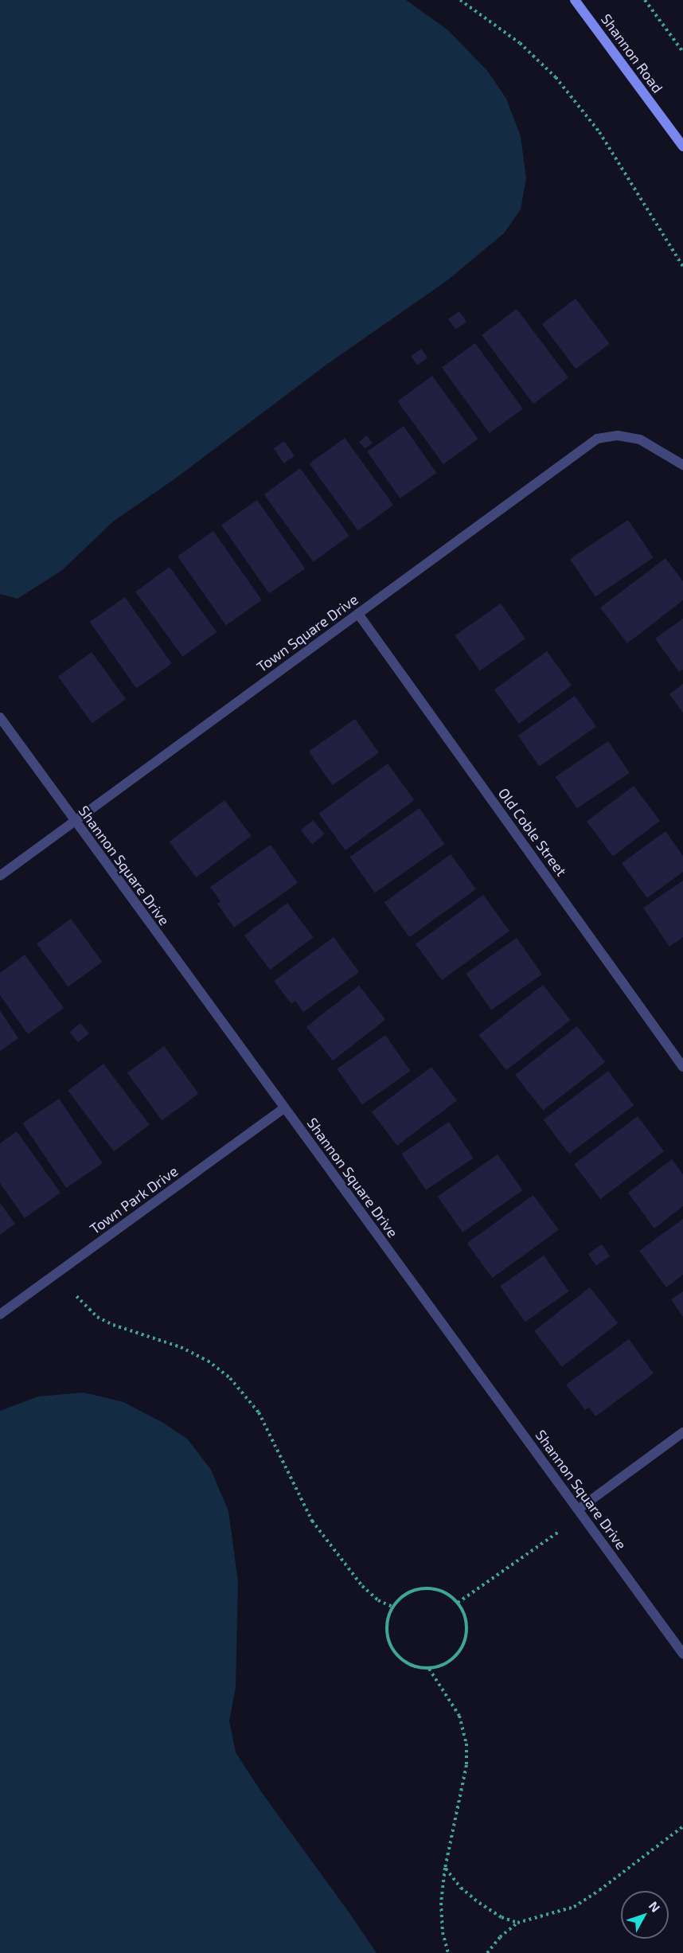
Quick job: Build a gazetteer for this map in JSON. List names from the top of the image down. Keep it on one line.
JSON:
{"streets":{"street":["Shannon Road","Town Square Drive","Old Coble Street","Shannon Square Drive","Town Park Drive"]},"crossings":[["Town Square Drive","Old Coble Street"],["Town Square Drive","Shannon Square Drive"],["Shannon Square Drive","Town Park Drive"]],"north":"top right"}
